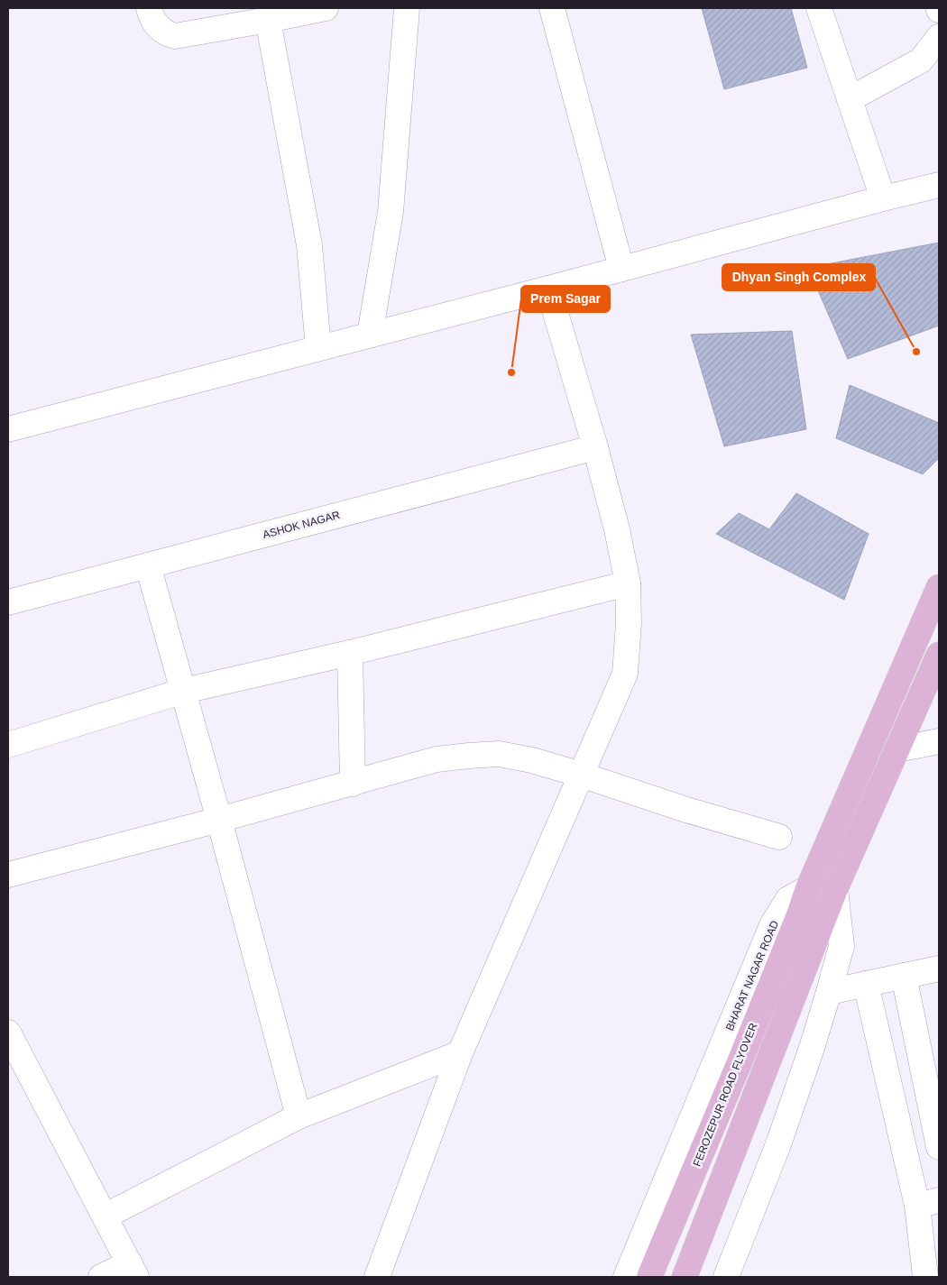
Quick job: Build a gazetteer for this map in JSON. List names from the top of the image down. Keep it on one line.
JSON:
{"streets":{"main road":["FEROZEPUR ROAD FLYOVER"],"street":["ASHOK NAGAR","BHARAT NAGAR ROAD"]},"crossings":[["BHARAT NAGAR ROAD","FEROZEPUR ROAD FLYOVER"]],"places":["Dhyan Singh Complex","Prem Sagar"]}
